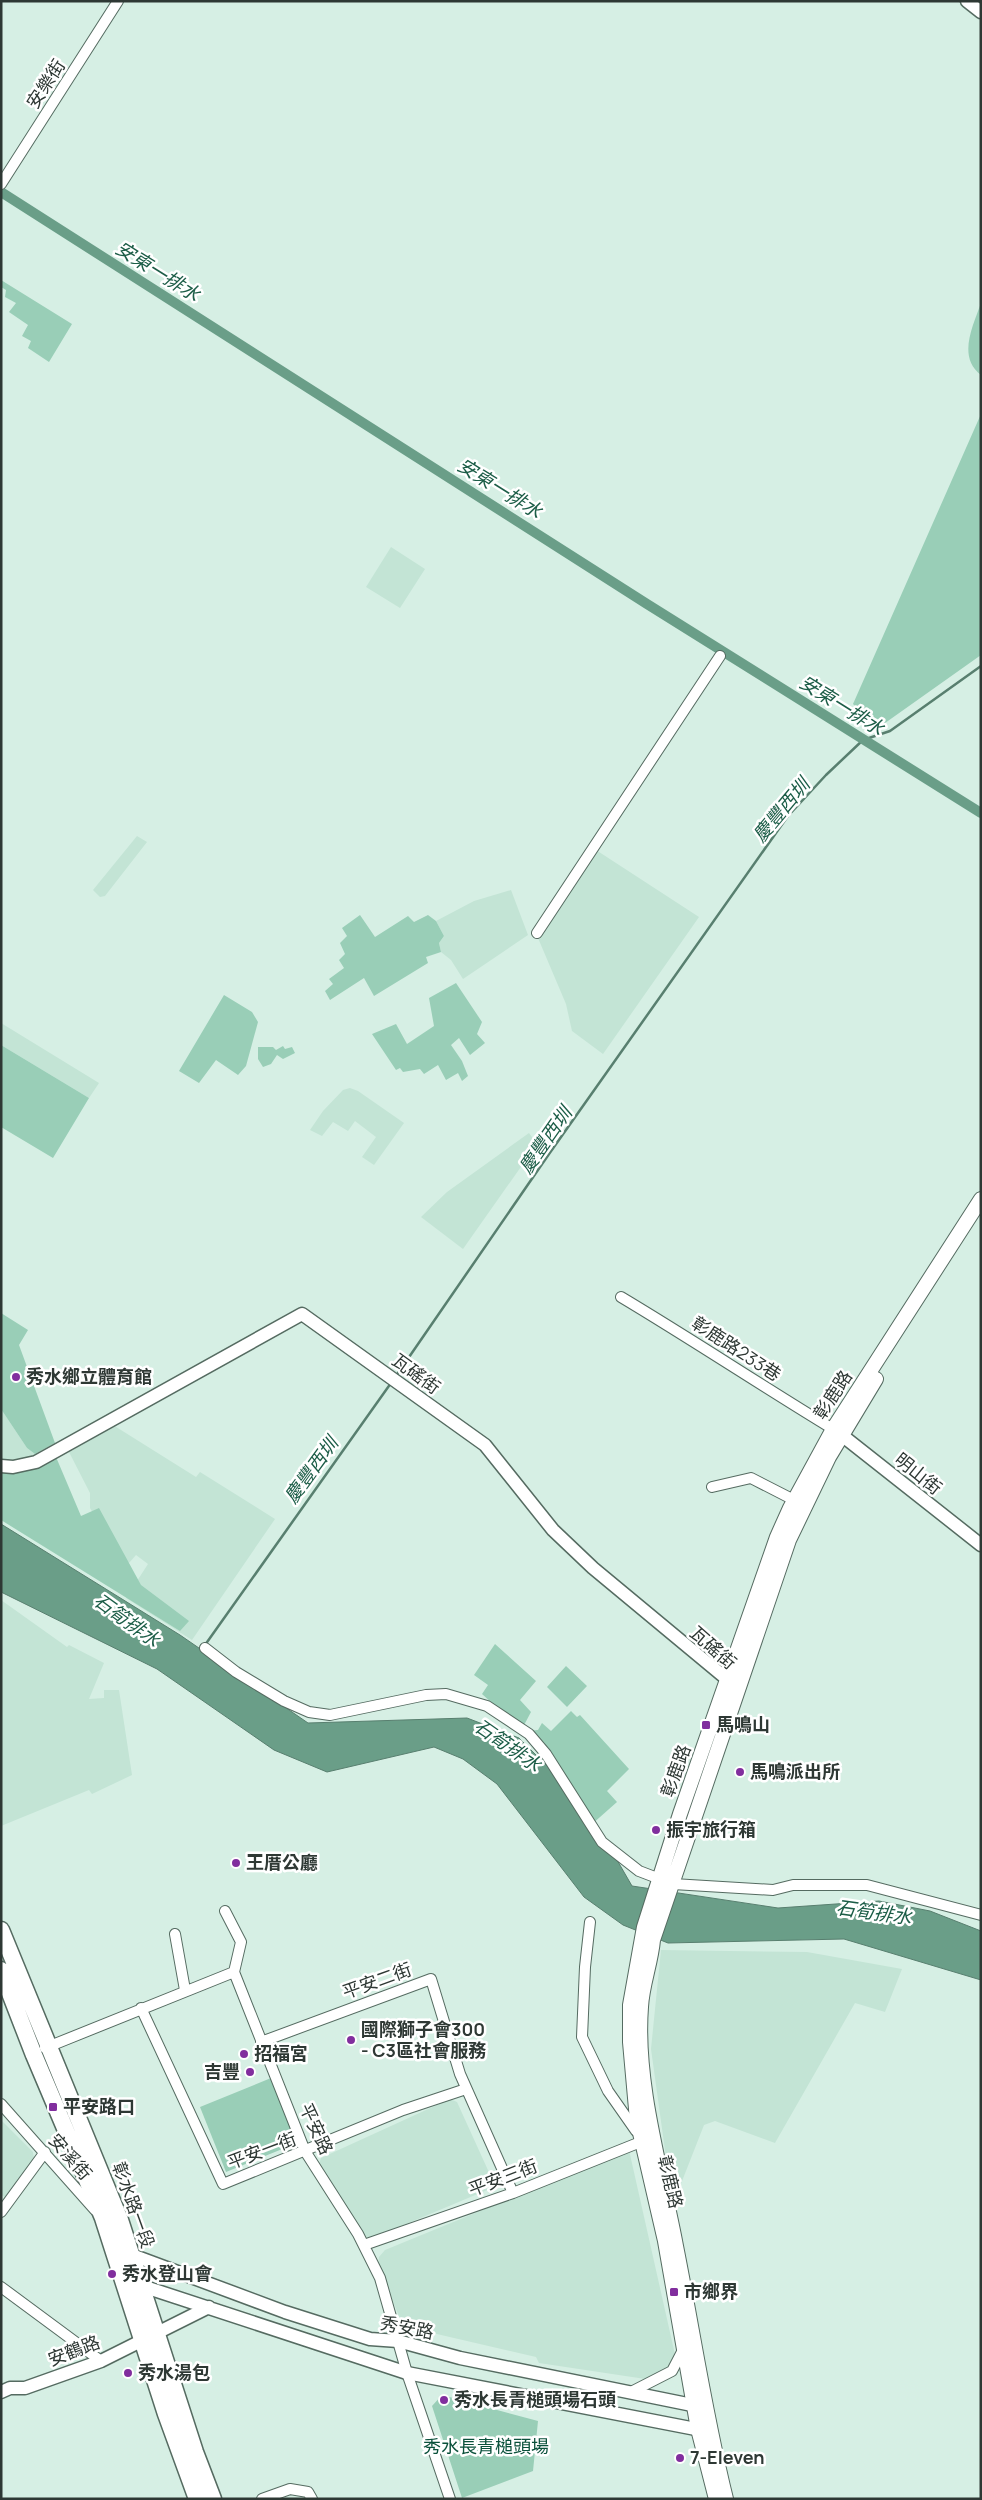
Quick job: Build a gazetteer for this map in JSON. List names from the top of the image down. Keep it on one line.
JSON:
{"streets":{"main road":["彰鹿路","彰水路一段"],"street":["安樂街","彰鹿路233巷","瓦磘街","明山街","平安二街","平安路","平安一街","安溪街","平安三街","秀安路","安鶴路"]},"crossings":[["彰鹿路233巷","彰鹿路"],["彰鹿路233巷","明山街"],["瓦磘街","彰鹿路"],["彰鹿路","明山街"],["彰鹿路","平安三街"],["彰鹿路","秀安路"],["平安二街","平安路"],["平安二街","平安一街"],["平安二街","平安三街"],["平安路","平安一街"],["平安路","平安三街"],["平安路","秀安路"],["安溪街","彰水路一段"],["彰水路一段","秀安路"],["彰水路一段","安鶴路"]],"water":["安東一排水","慶豐西圳","石筍排水"],"parks":["秀水長青槌頭場"],"places":{"other":["秀水鄉立體育館","馬鳴派出所","振宇旅行箱","王厝公廳","國際獅子會300 - C3區社會服務","招福宮","吉豐","秀水登山會","秀水湯包","秀水長青槌頭場石頭","7-Eleven"],"transit":["馬鳴山","平安路口","市鄉界"]}}
